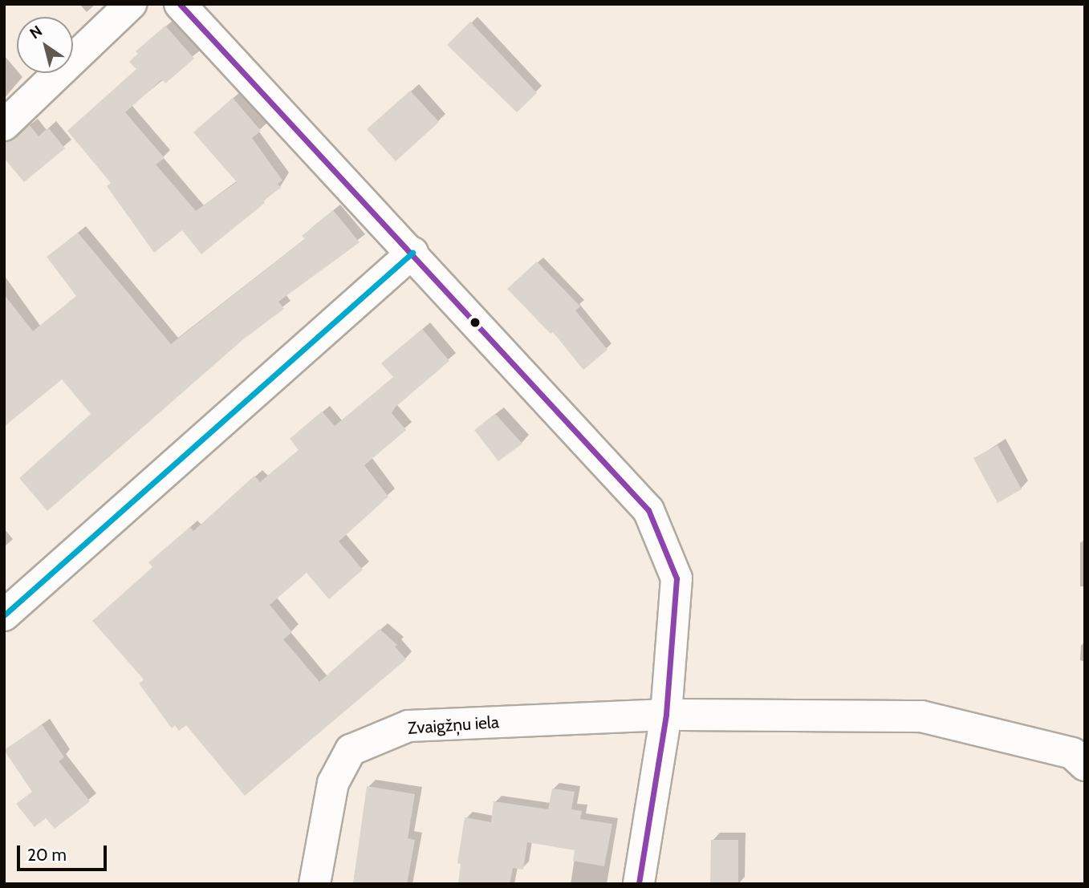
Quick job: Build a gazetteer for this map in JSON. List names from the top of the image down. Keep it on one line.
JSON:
{"streets":{"street":["Zvaigžņu iela"]},"scale_bar":"20 m","north":"top left"}
